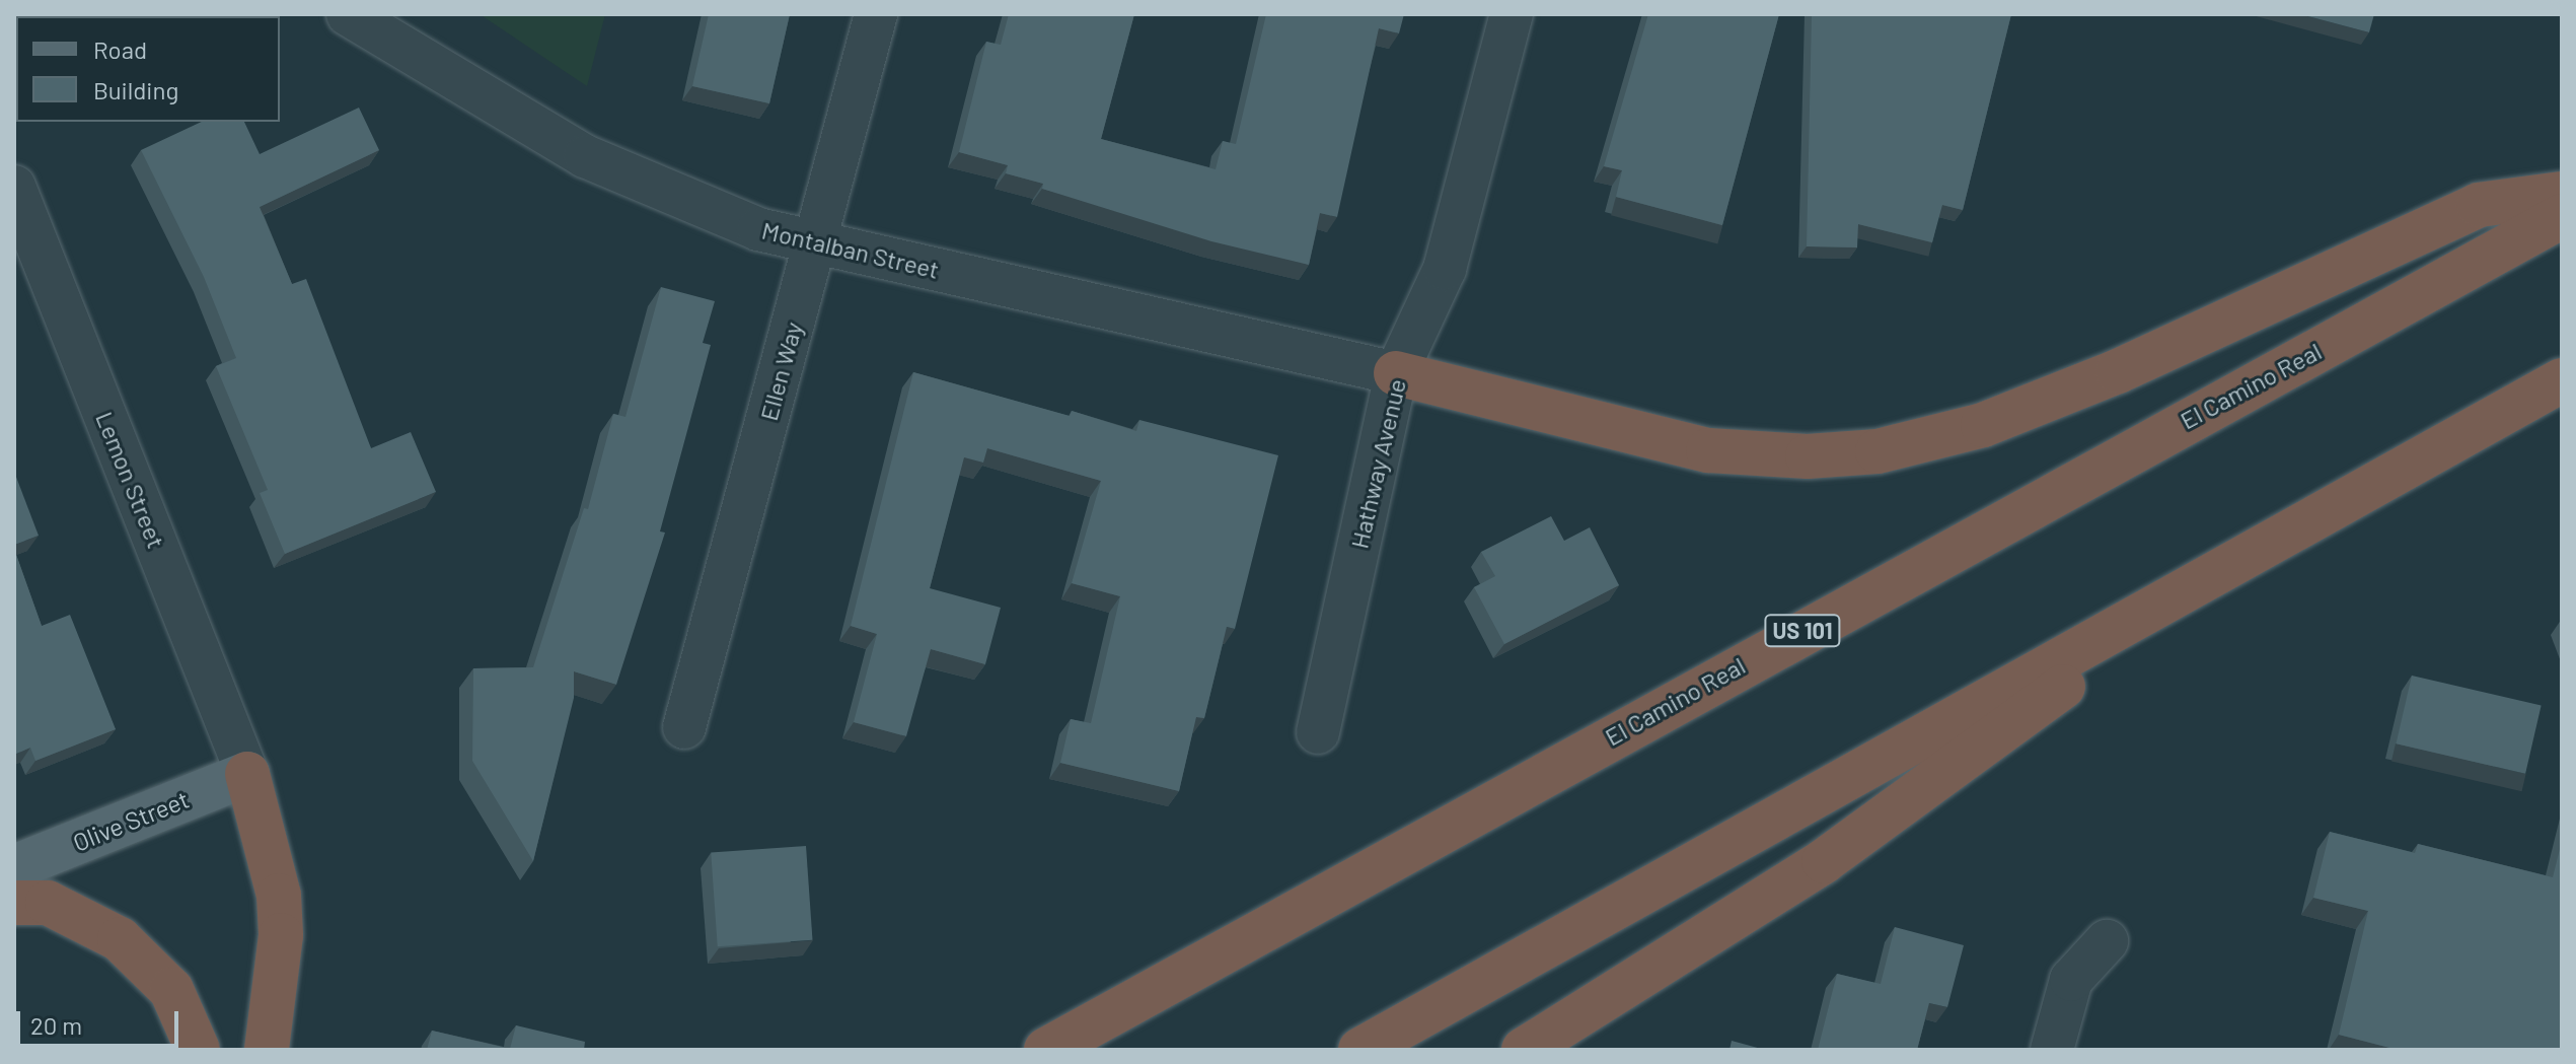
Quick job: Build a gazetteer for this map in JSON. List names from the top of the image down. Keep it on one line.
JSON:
{"streets":{"highway":["El Camino Real","US 101"],"main road":["Olive Street"],"street":["Montalban Street","Ellen Way","Hathway Avenue","Lemon Street"]},"crossings":[["Montalban Street","Ellen Way"],["Montalban Street","Hathway Avenue"],["Lemon Street","Olive Street"]],"legend":["Road","Building"],"scale_bar":"20 m"}
